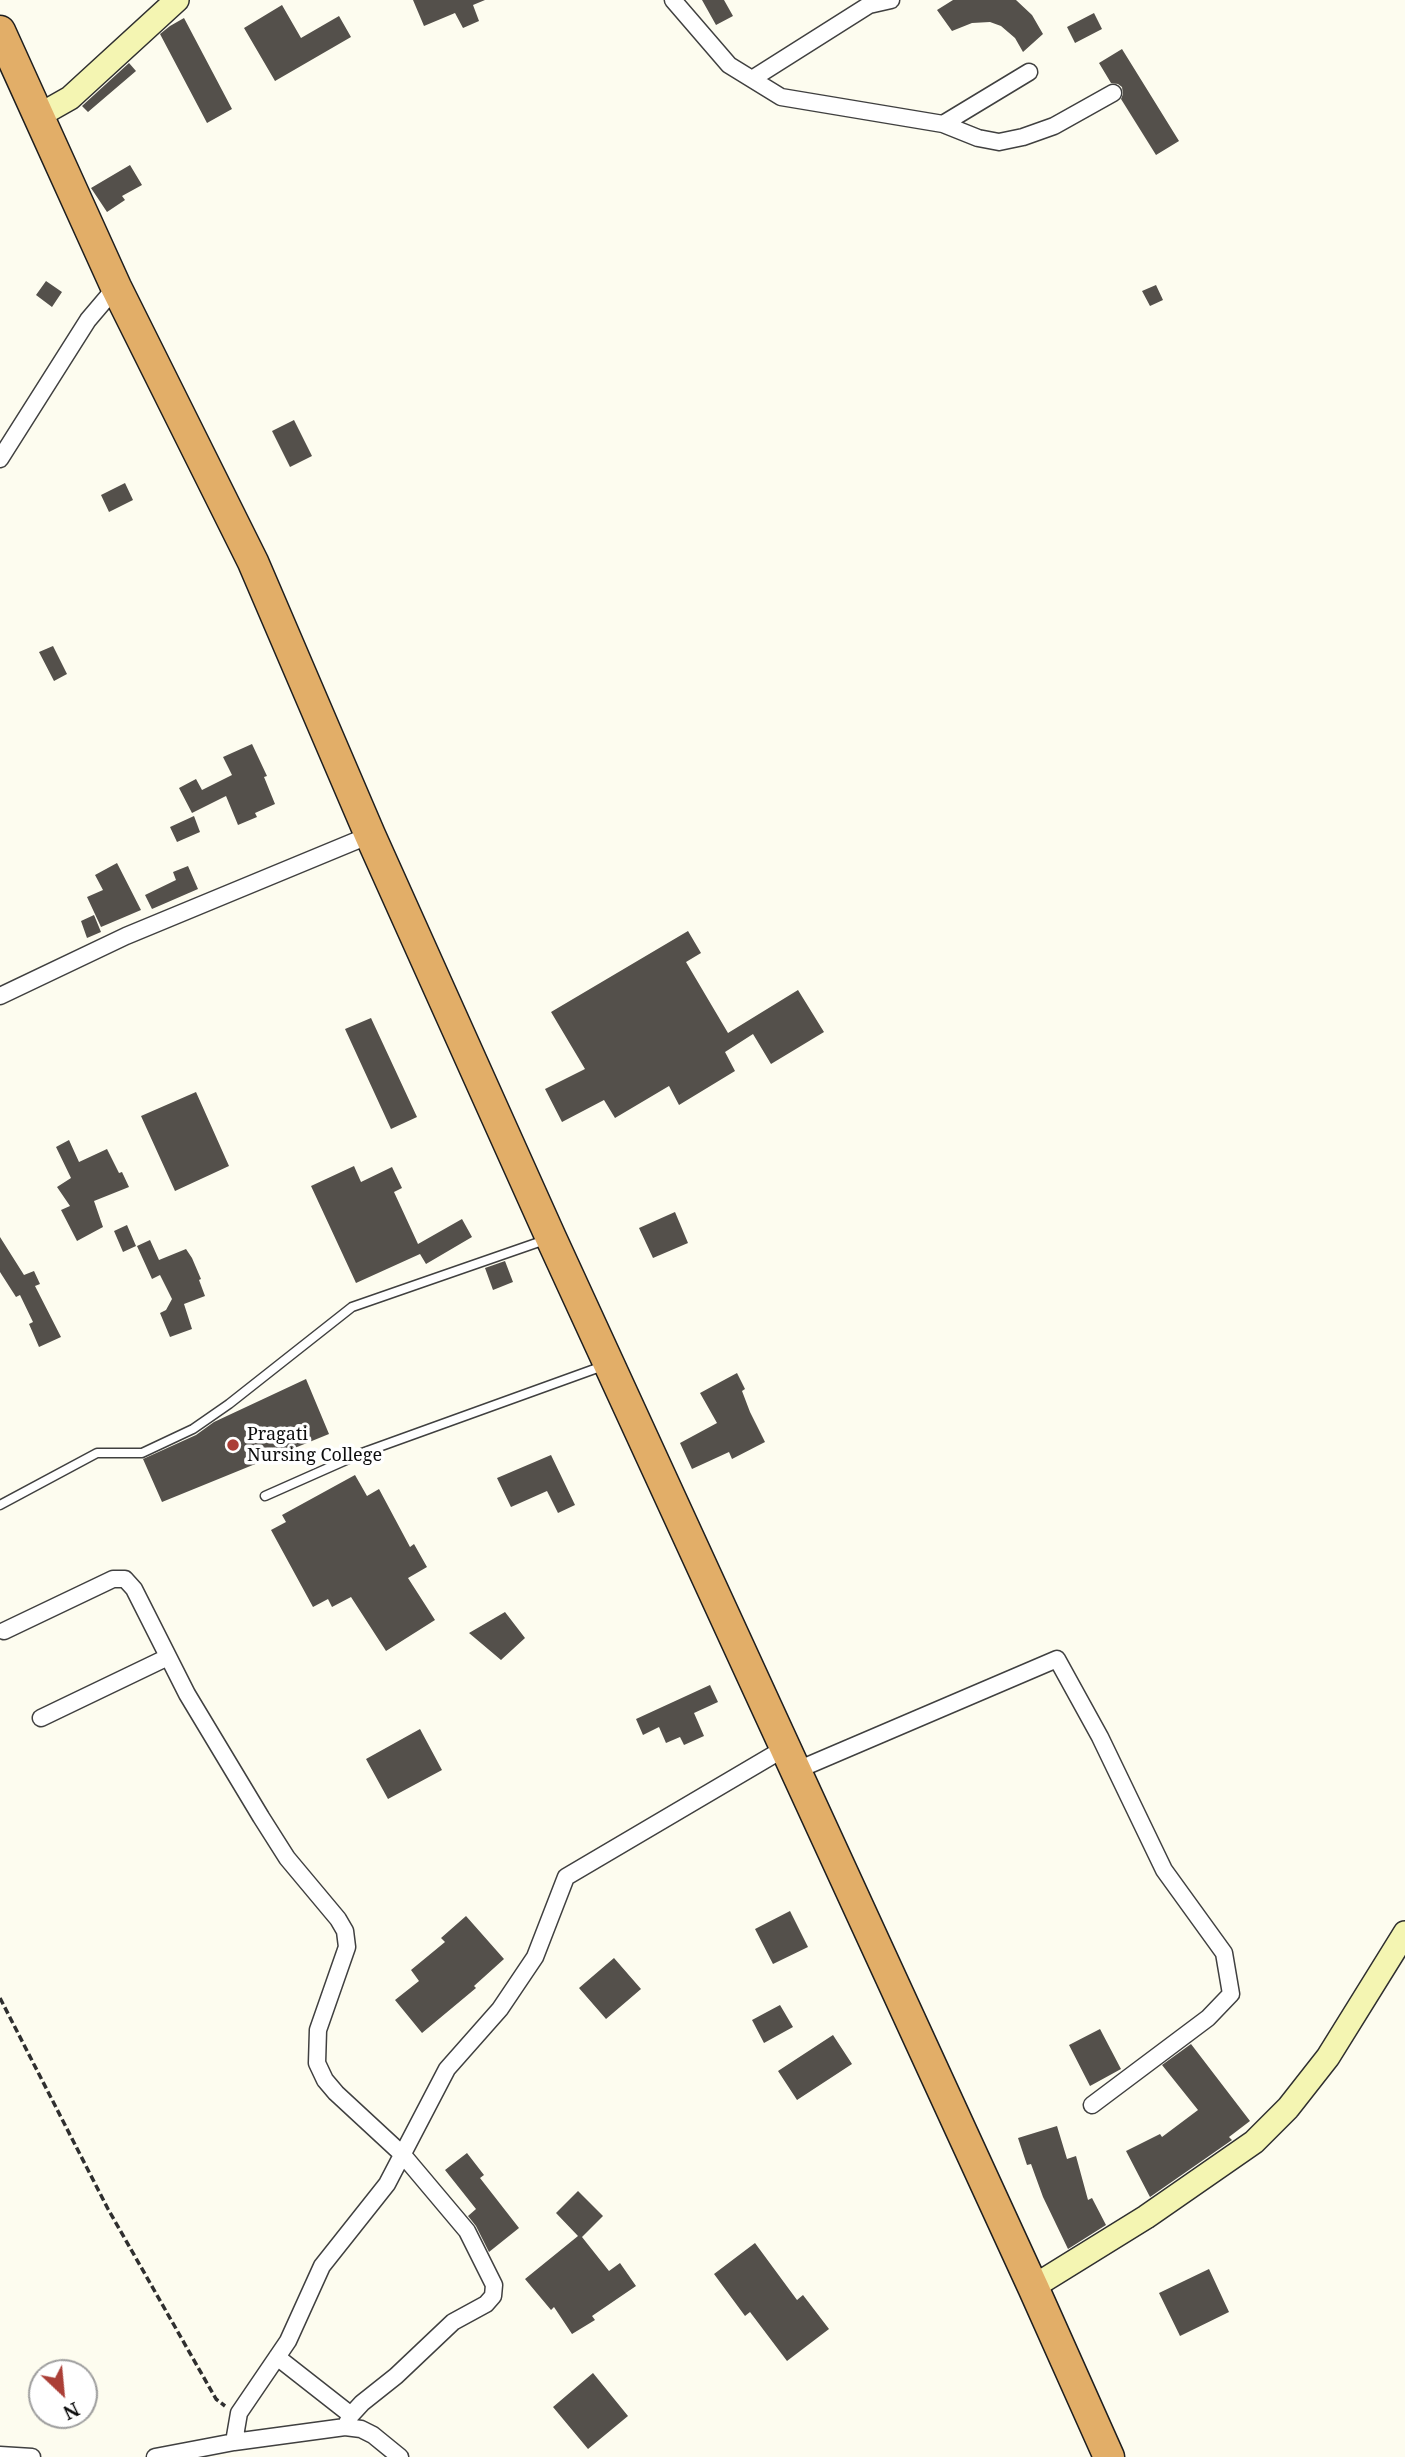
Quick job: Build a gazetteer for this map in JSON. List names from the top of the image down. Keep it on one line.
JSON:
{"places":["Pragati Nursing College"],"north":"bottom right"}
